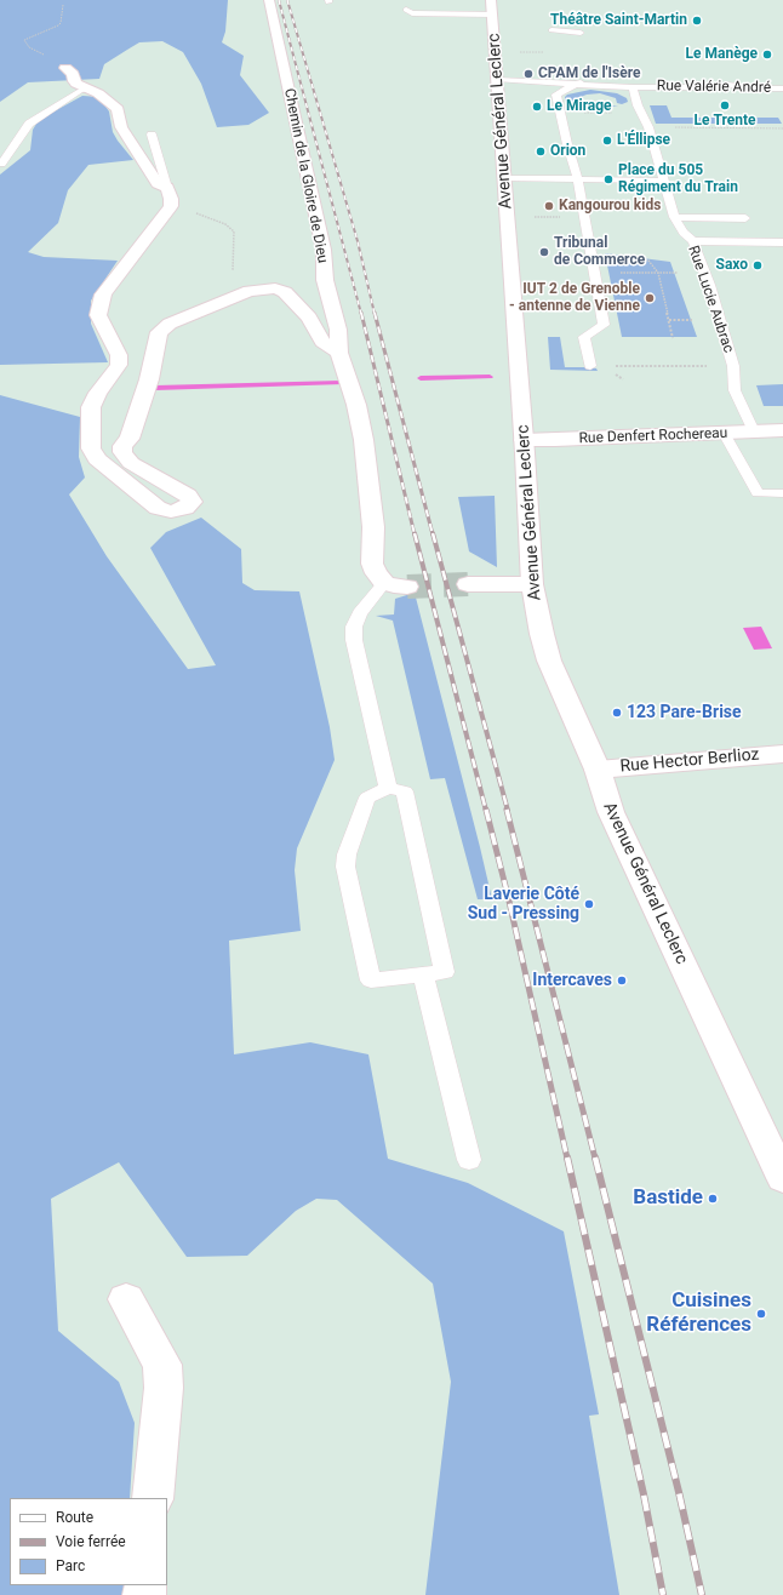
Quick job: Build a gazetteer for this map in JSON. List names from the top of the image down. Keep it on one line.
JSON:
{"streets":{"street":["Avenue Général Leclerc","Chemin de la Gloire de Dieu","Rue Denfert Rochereau","Rue Hector Berlioz"],"lane":["Rue Valérie André","Rue Lucie Aubrac"]},"crossings":[["Rue Valérie André","Avenue Général Leclerc"],["Rue Valérie André","Rue Lucie Aubrac"],["Avenue Général Leclerc","Rue Denfert Rochereau"],["Avenue Général Leclerc","Rue Hector Berlioz"],["Rue Lucie Aubrac","Rue Denfert Rochereau"]],"places":["Théâtre Saint-Martin","Le Manège","CPAM de l'Isère","Le Trente","Le Mirage","L'Éllipse","Orion","Place du 505 Régiment du Train","Kangourou kids","Tribunal de Commerce","Saxo","IUT 2 de Grenoble - antenne de Vienne","123 Pare-Brise","Laverie Côté Sud - Pressing","Intercaves","Bastide","Cuisines Références"],"legend":["Route","Voie ferrée","Parc"]}
